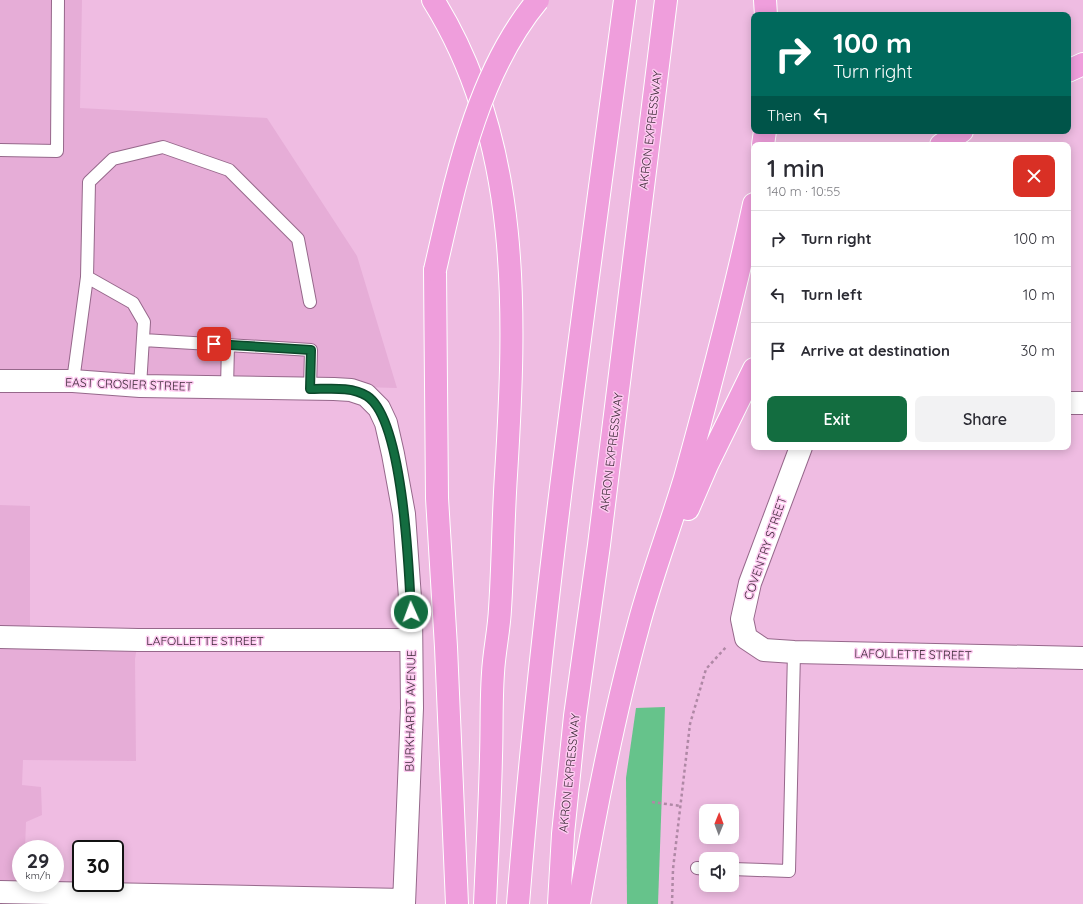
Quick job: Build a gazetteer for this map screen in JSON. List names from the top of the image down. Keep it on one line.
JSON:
{"streets":{"highway":["AKRON EXPRESSWAY"],"street":["EAST CROSIER STREET","COVENTRY STREET","LAFOLLETTE STREET","BURKHARDT AVENUE"]},"crossings":[["EAST CROSIER STREET","BURKHARDT AVENUE"],["COVENTRY STREET","LAFOLLETTE STREET"],["LAFOLLETTE STREET","BURKHARDT AVENUE"]],"north":"top","page":{"turn":["100 m","Turn right"],"then":"Then","heading":["1 min","140 m · 10:55"],"list":[{"name":"Turn right","value":"100 m"},{"name":"Turn left","value":"10 m"},{"name":"Arrive at destination","value":"30 m"}],"buttons":["Exit","Share"],"speed":"29 km/h","limit":"30"}}
